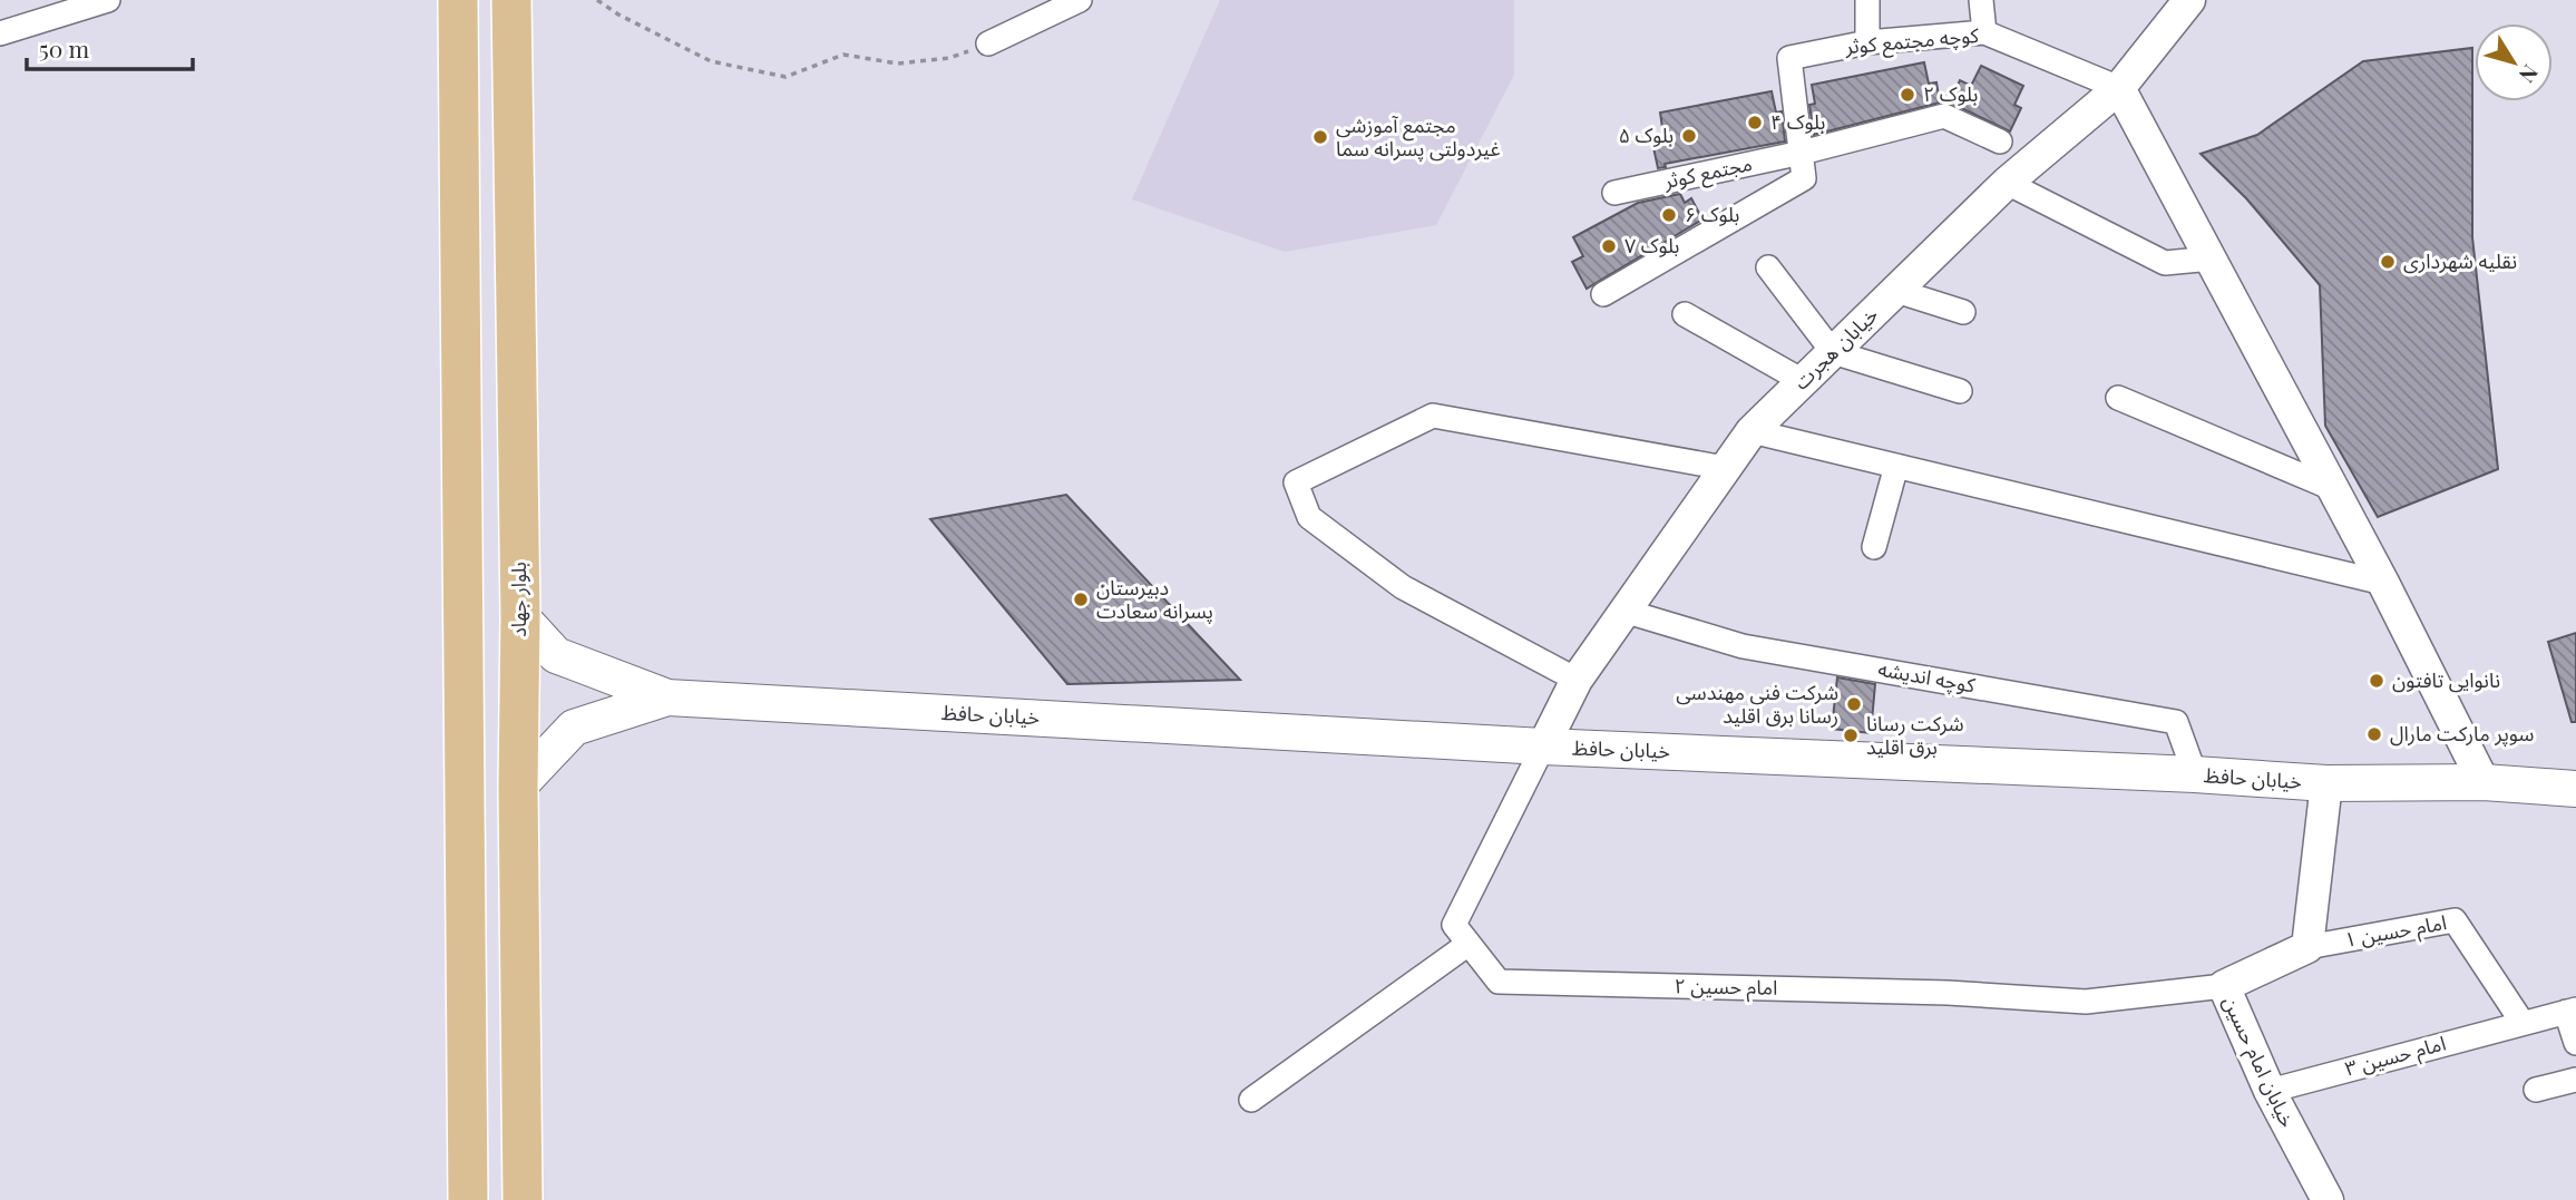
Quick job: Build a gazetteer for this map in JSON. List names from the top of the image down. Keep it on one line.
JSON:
{"streets":{"main road":["بلوار جهاد","خیابان حافظ"],"street":["کوچه مجتمع کوثر","مجتمع کوثر","خیابان هجرت","کوچه اندیشه","امام حسین ۱","امام حسین ۲","امام حسین ۳","خیابان امام حسین"]},"crossings":[["کوچه مجتمع کوثر","مجتمع کوثر"],["کوچه مجتمع کوثر","خیابان هجرت"],["خیابان هجرت","کوچه اندیشه"],["خیابان هجرت","خیابان حافظ"],["خیابان هجرت","امام حسین ۲"],["کوچه اندیشه","خیابان حافظ"],["خیابان حافظ","امام حسین ۲"],["امام حسین ۱","امام حسین ۳"],["امام حسین ۱","خیابان امام حسین"],["امام حسین ۲","خیابان امام حسین"],["امام حسین ۳","خیابان امام حسین"]],"places":["بلوک ۲","بلوک ۴","بلوک ۵","مجتمع آموزشی غیردولتی پسرانه سما","بلوک ۶","بلوک ۷","نقلیه شهرداری","دبیرستان پسرانه سعادت","نانوایی تافتون","شرکت فنی مهندسی رسانا برق اقلید","سوپر مارکت مارال","شرکت رسانا برق اقلید"],"scale_bar":"50 m","north":"bottom right"}
